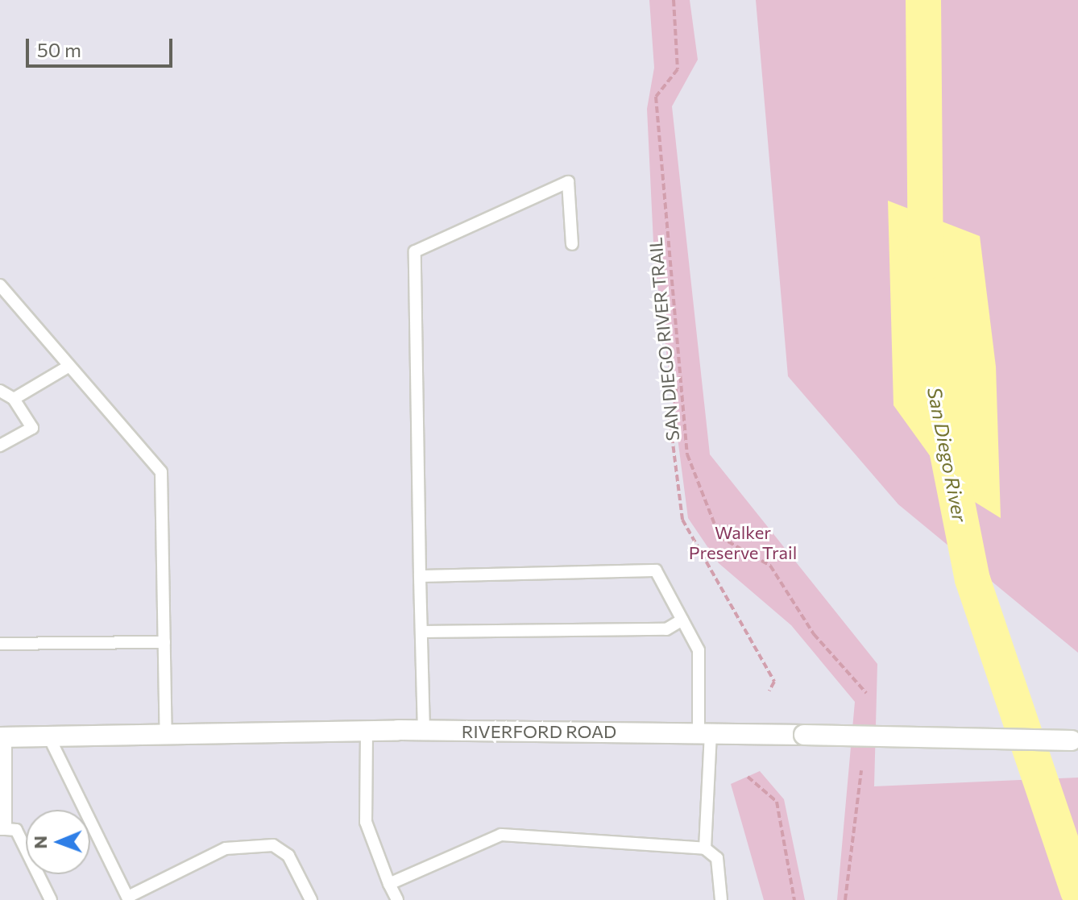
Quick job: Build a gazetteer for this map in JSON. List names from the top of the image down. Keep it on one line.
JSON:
{"streets":{"main road":["RIVERFORD ROAD"],"path":["SAN DIEGO RIVER TRAIL"]},"water":["San Diego River"],"parks":["Walker Preserve Trail"],"scale_bar":"50 m","north":"left"}
